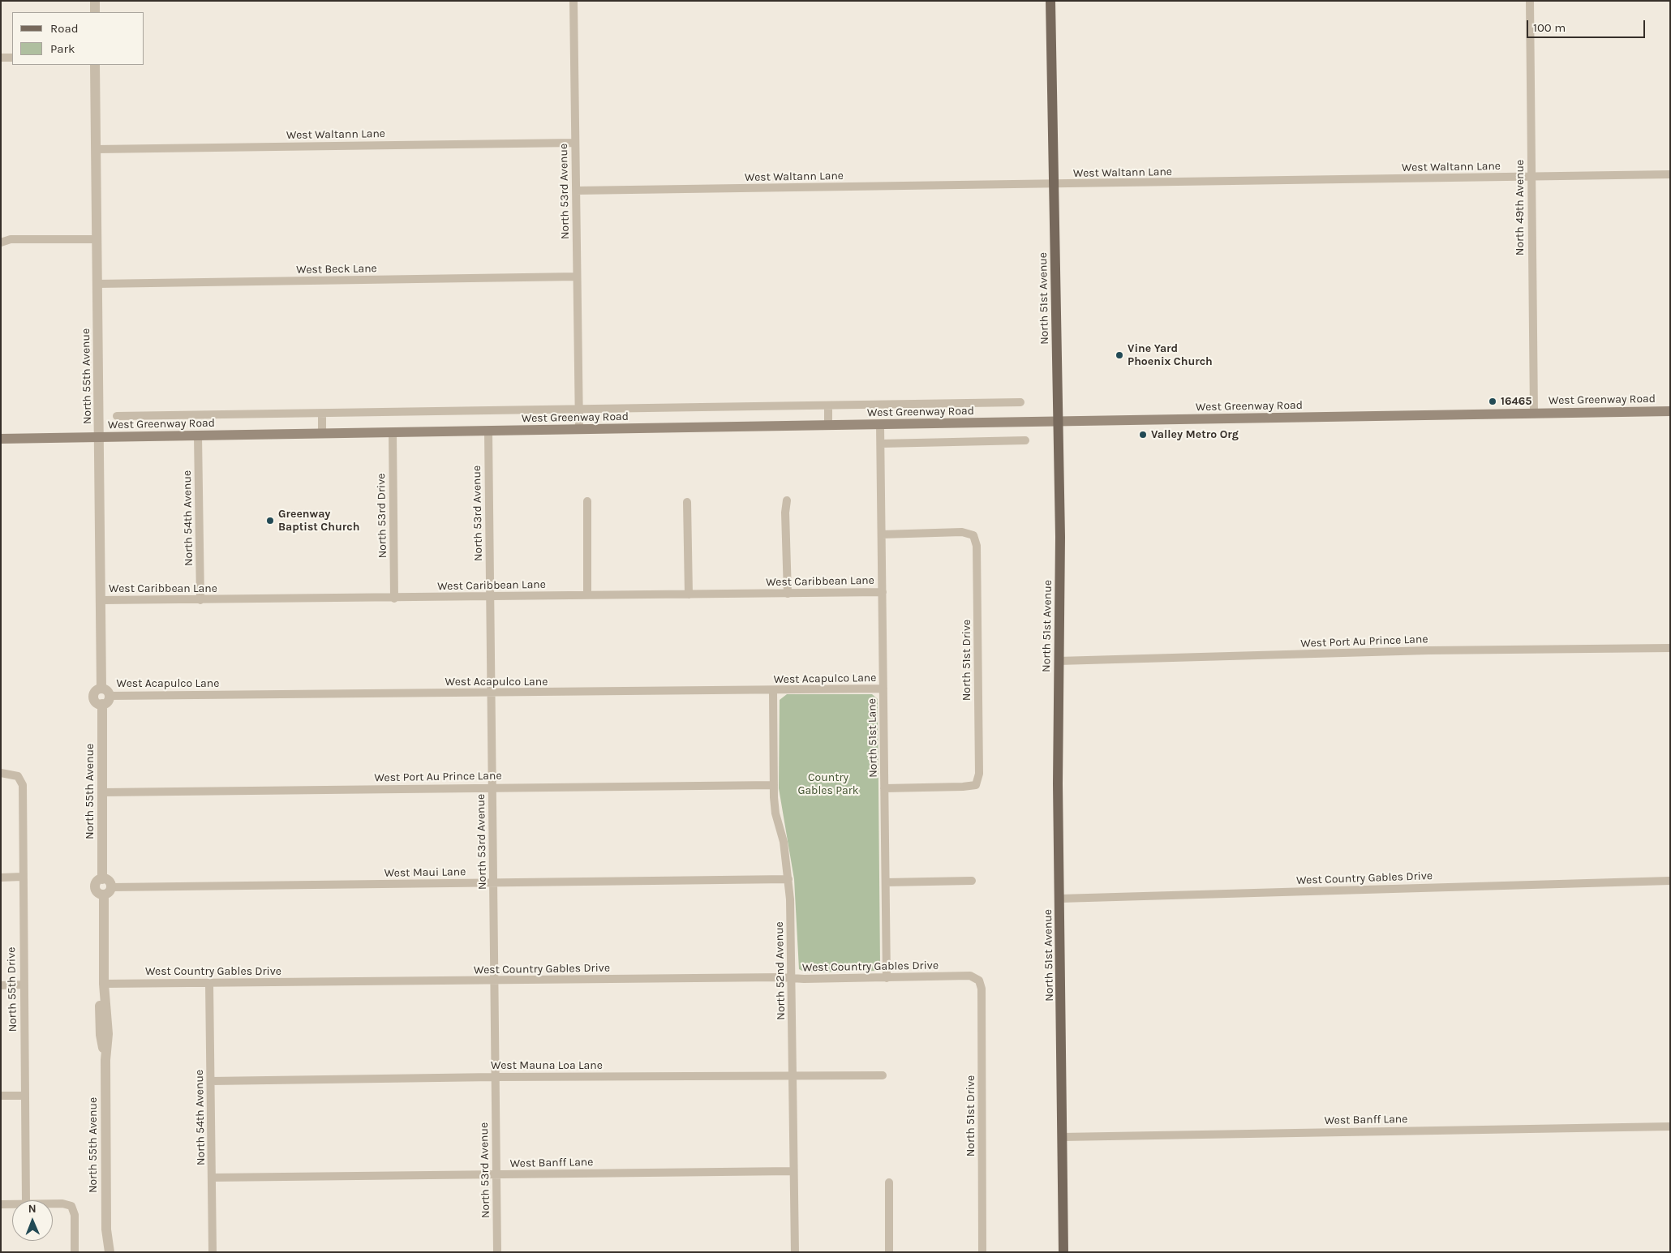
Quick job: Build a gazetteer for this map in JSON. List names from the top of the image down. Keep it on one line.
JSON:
{"streets":{"main road":["North 51st Avenue","West Greenway Road"],"street":["West Waltann Lane","North 53rd Avenue","North 49th Avenue","West Beck Lane","North 55th Avenue","North 53rd Drive","North 54th Avenue","West Caribbean Lane","West Port Au Prince Lane","North 51st Drive","West Acapulco Lane","North 51st Lane","West Maui Lane","West Country Gables Drive","North 52nd Avenue","North 55th Drive","West Mauna Loa Lane","West Banff Lane"]},"crossings":[["West Waltann Lane","North 53rd Avenue"],["West Waltann Lane","North 49th Avenue"],["West Waltann Lane","North 51st Avenue"],["West Waltann Lane","North 55th Avenue"],["North 53rd Avenue","West Beck Lane"],["North 53rd Avenue","West Greenway Road"],["North 53rd Avenue","West Caribbean Lane"],["North 53rd Avenue","West Port Au Prince Lane"],["North 53rd Avenue","West Acapulco Lane"],["North 53rd Avenue","West Maui Lane"],["North 53rd Avenue","West Country Gables Drive"],["North 53rd Avenue","West Mauna Loa Lane"],["North 53rd Avenue","West Banff Lane"],["North 49th Avenue","West Greenway Road"],["West Beck Lane","North 55th Avenue"],["North 51st Avenue","West Greenway Road"],["North 51st Avenue","West Port Au Prince Lane"],["North 51st Avenue","West Country Gables Drive"],["North 51st Avenue","West Banff Lane"],["North 55th Avenue","West Greenway Road"],["North 55th Avenue","West Caribbean Lane"],["North 55th Avenue","West Port Au Prince Lane"],["North 55th Avenue","West Acapulco Lane"],["North 55th Avenue","West Maui Lane"],["North 55th Avenue","West Country Gables Drive"],["West Greenway Road","North 53rd Drive"],["West Greenway Road","North 54th Avenue"],["West Greenway Road","North 51st Lane"],["North 53rd Drive","West Caribbean Lane"],["North 54th Avenue","West Caribbean Lane"],["North 54th Avenue","West Country Gables Drive"],["North 54th Avenue","West Mauna Loa Lane"],["North 54th Avenue","West Banff Lane"],["West Caribbean Lane","North 51st Lane"],["West Port Au Prince Lane","North 52nd Avenue"],["North 51st Drive","North 51st Lane"],["North 51st Drive","West Country Gables Drive"],["West Acapulco Lane","North 51st Lane"],["West Acapulco Lane","North 52nd Avenue"],["North 51st Lane","West Country Gables Drive"],["West Maui Lane","North 52nd Avenue"],["West Country Gables Drive","North 52nd Avenue"],["North 52nd Avenue","West Mauna Loa Lane"],["North 52nd Avenue","West Banff Lane"]],"parks":["Country Gables Park"],"places":["Vine Yard Phoenix Church","16465","Valley Metro Org","Greenway Baptist Church"],"legend":["Road","Park"],"scale_bar":"100 m","north":"top"}
